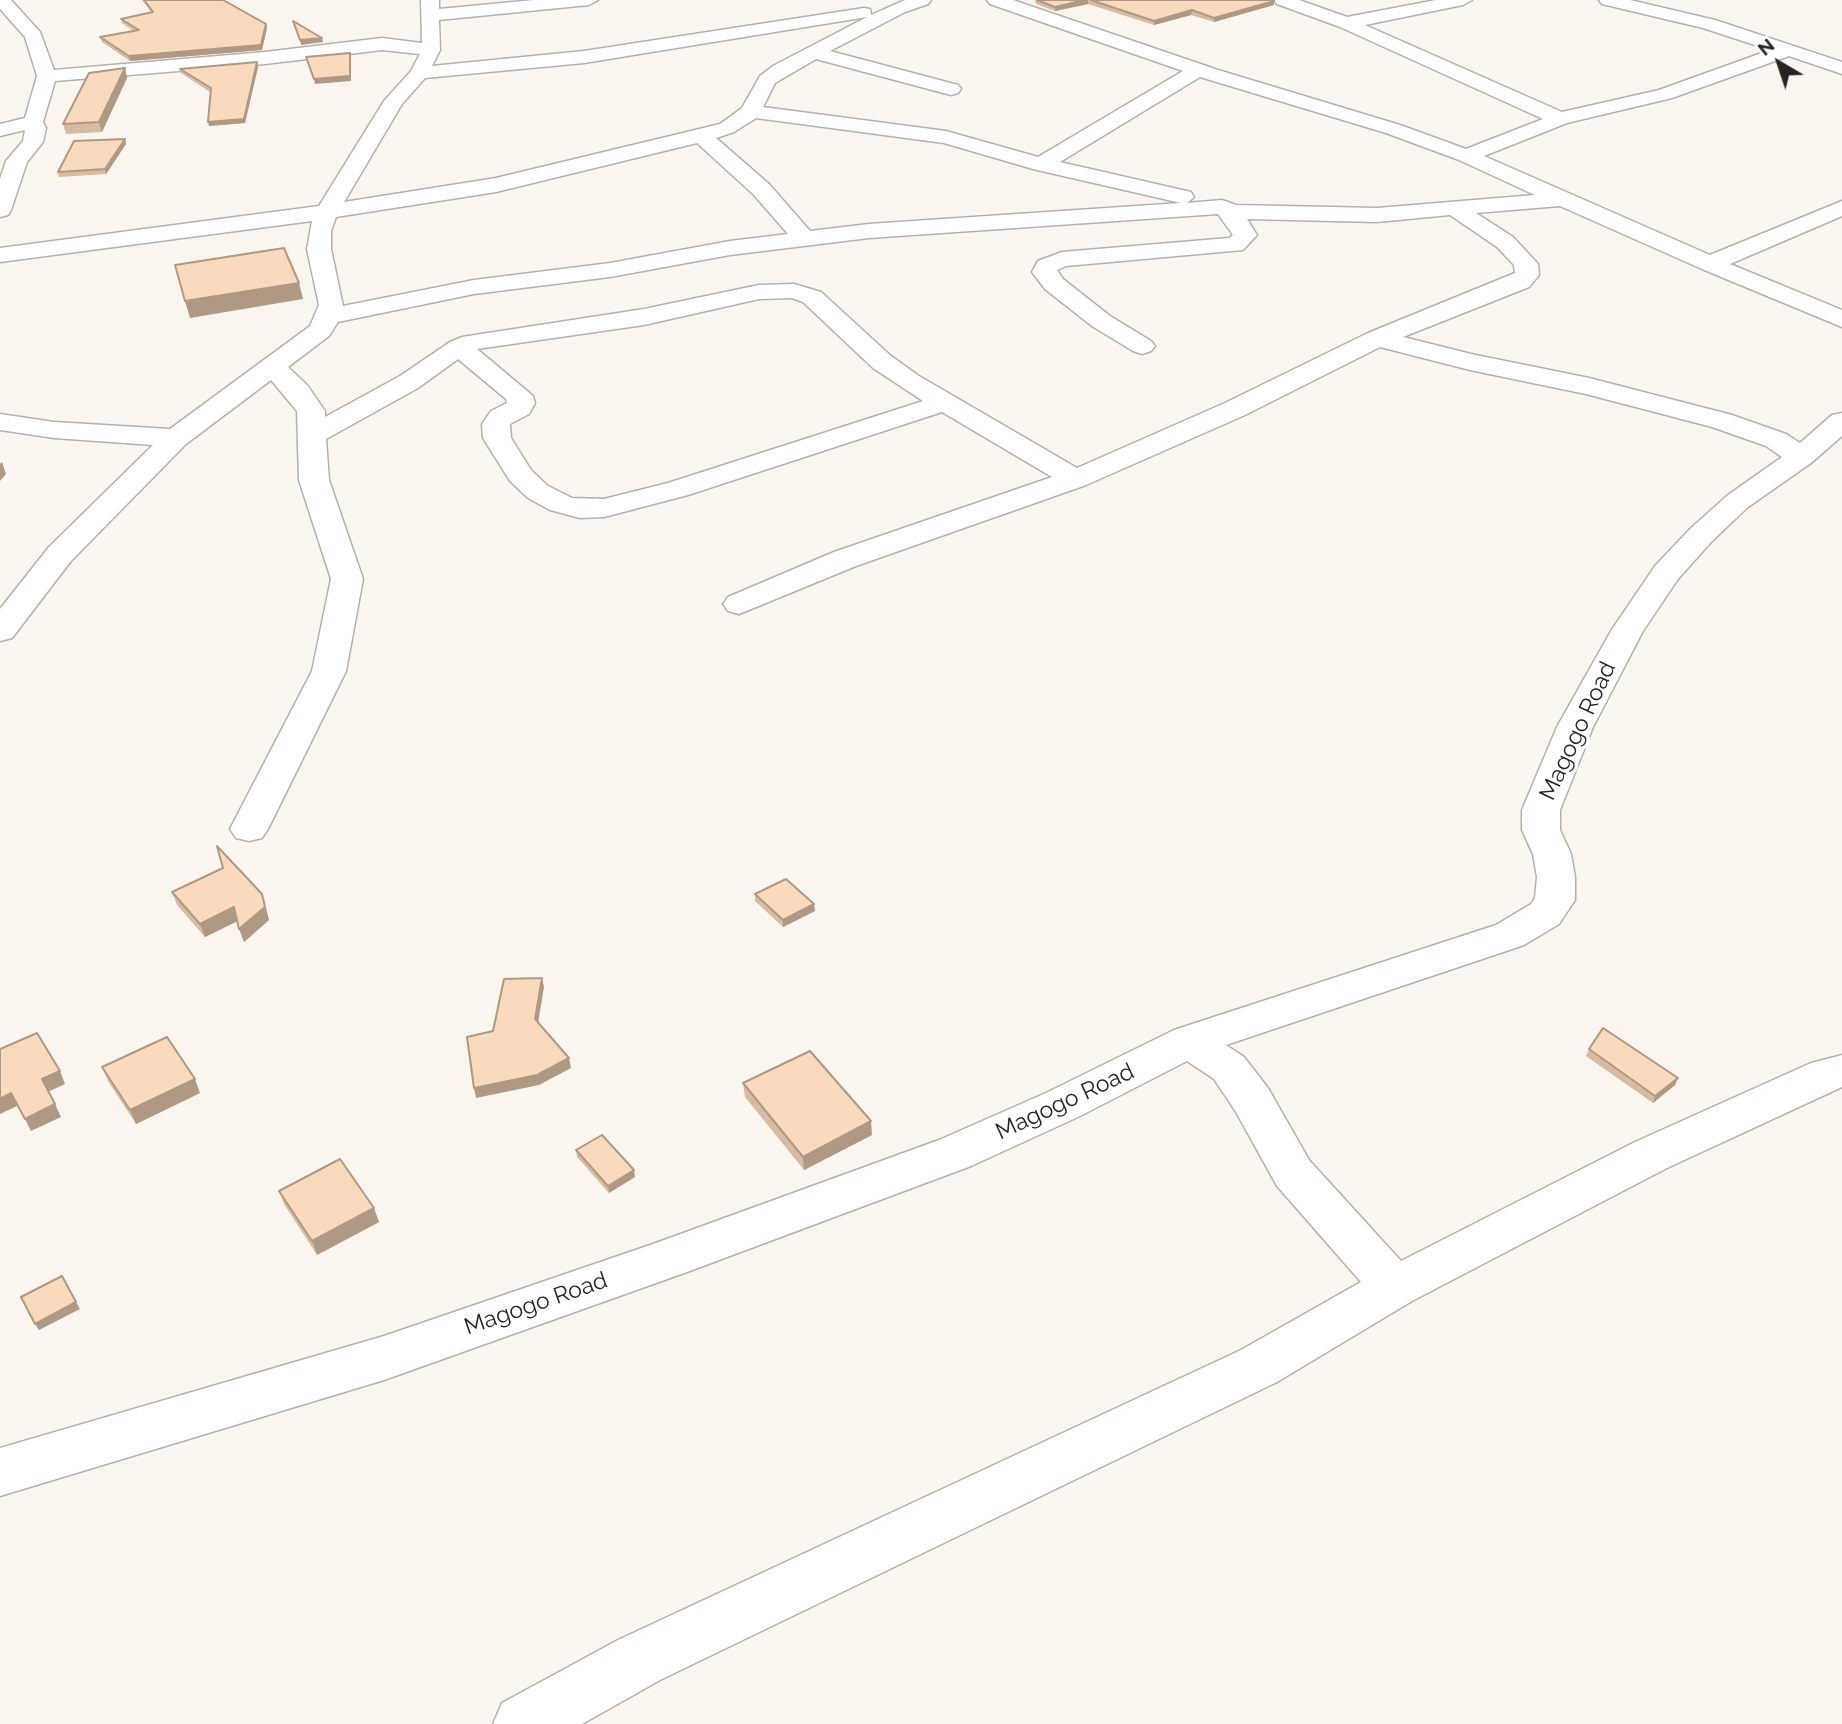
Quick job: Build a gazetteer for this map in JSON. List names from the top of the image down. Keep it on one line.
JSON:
{"streets":{"street":["Magogo Road"]},"north":"top left"}
